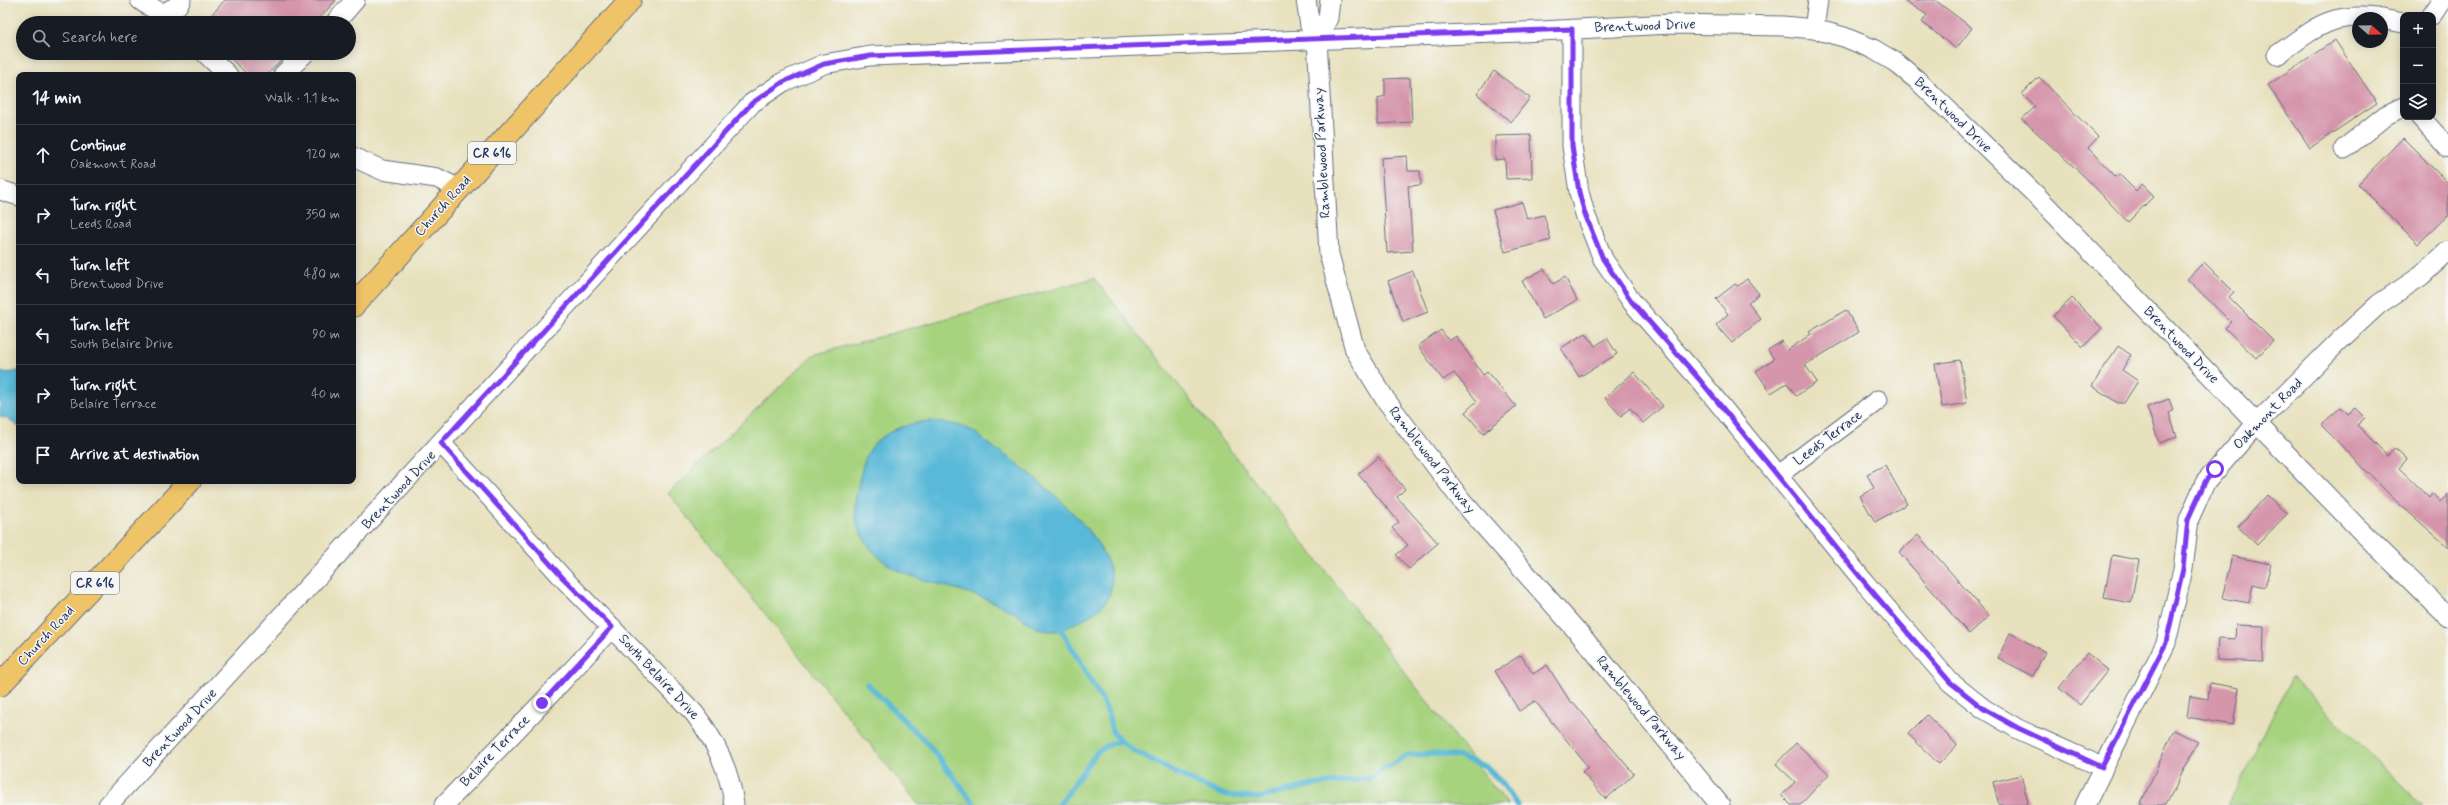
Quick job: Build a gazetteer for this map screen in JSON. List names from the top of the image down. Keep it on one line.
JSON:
{"streets":{"main road":["CR 616","Church Road"],"street":["Brentwood Drive","Ramblewood Parkway","Oakmont Road","Leeds Terrace","South Belaire Drive","Belaire Terrace"]},"crossings":[["Brentwood Drive","Ramblewood Parkway"],["Brentwood Drive","Oakmont Road"],["Brentwood Drive","South Belaire Drive"],["South Belaire Drive","Belaire Terrace"]],"north":"right","page":{"map_buttons":["+","−"],"search":"Search here","heading":["14 min","Walk · 1.1 km"],"list":[["Continue","Oakmont Road","120 m"],["Turn right","Leeds Road","350 m"],["Turn left","Brentwood Drive","480 m"],["Turn left","South Belaire Drive","90 m"],["Turn right","Belaire Terrace","40 m"],"Arrive at destination"]}}
